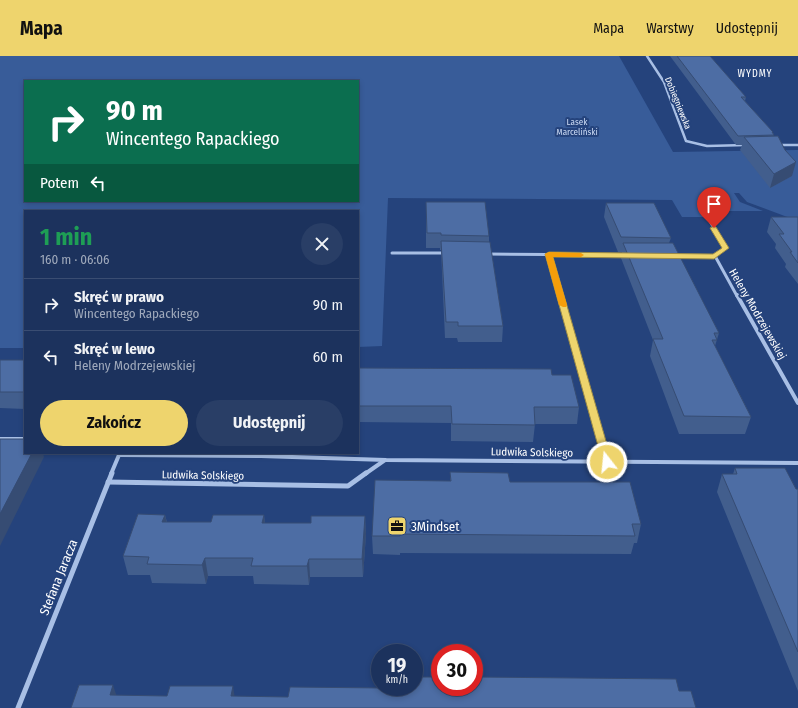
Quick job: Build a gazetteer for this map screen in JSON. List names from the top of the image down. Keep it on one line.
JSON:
{"streets":{"street":["Dobiegniewska","Heleny Modrzejewskiej","Ludwika Solskiego","Stefana Jaracza"]},"crossings":[["Ludwika Solskiego","Stefana Jaracza"]],"districts":["WYDMY"],"parks":["Lasek Marceliński"],"places":{"office":["3Mindset"]},"page":{"header":"Mapa","nav":["Mapa","Warstwy","Udostępnij"],"turn":["90 m","Wincentego Rapackiego"],"then":"Potem","heading":["1 min","160 m · 06:06"],"list":[{"name":"Skręć w prawo","note":"Wincentego Rapackiego","value":"90 m"},{"name":"Skręć w lewo","note":"Heleny Modrzejewskiej","value":"60 m"}],"buttons":["Zakończ","Udostępnij"],"speed":"19 km/h","limit":"30"}}
